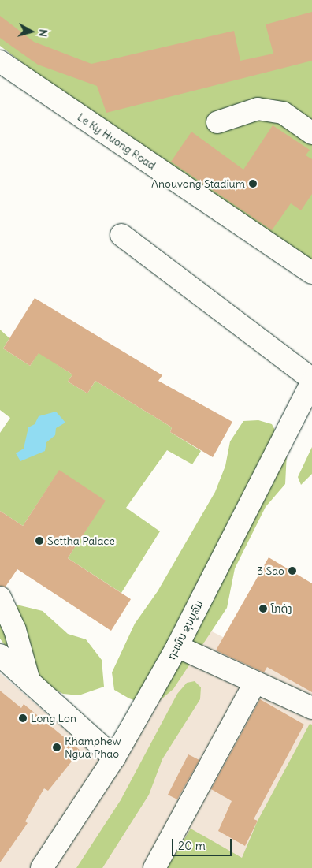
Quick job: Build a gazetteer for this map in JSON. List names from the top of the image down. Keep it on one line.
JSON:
{"streets":{"street":["Le Ky Huong Road","ຖະໜົນ ຂຸນບູລົມ"]},"places":["Anouvong Stadium","Settha Palace","3 Sao","ໂກດັງ","Long Lon","Khamphew Ngua Phao"],"scale_bar":"20 m","north":"right"}
